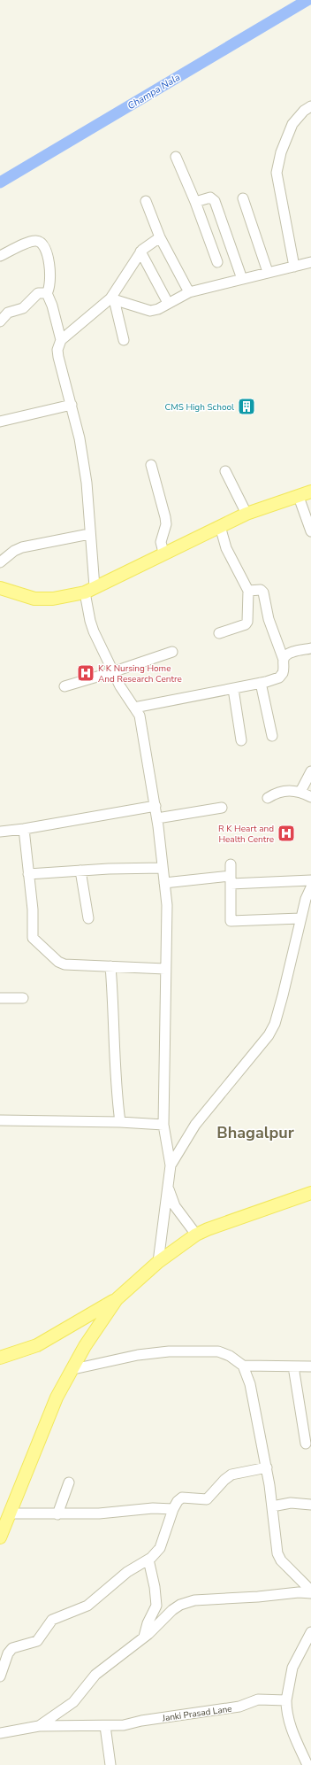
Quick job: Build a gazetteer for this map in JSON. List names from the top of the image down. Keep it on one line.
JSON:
{"streets":{"street":["Janki Prasad Lane"]},"districts":["Bhagalpur"],"water":["Champa Nala"],"places":{"building":["CMS High School"],"hospital":["K K Nursing Home And Research Centre","R K Heart and Health Centre"]}}
